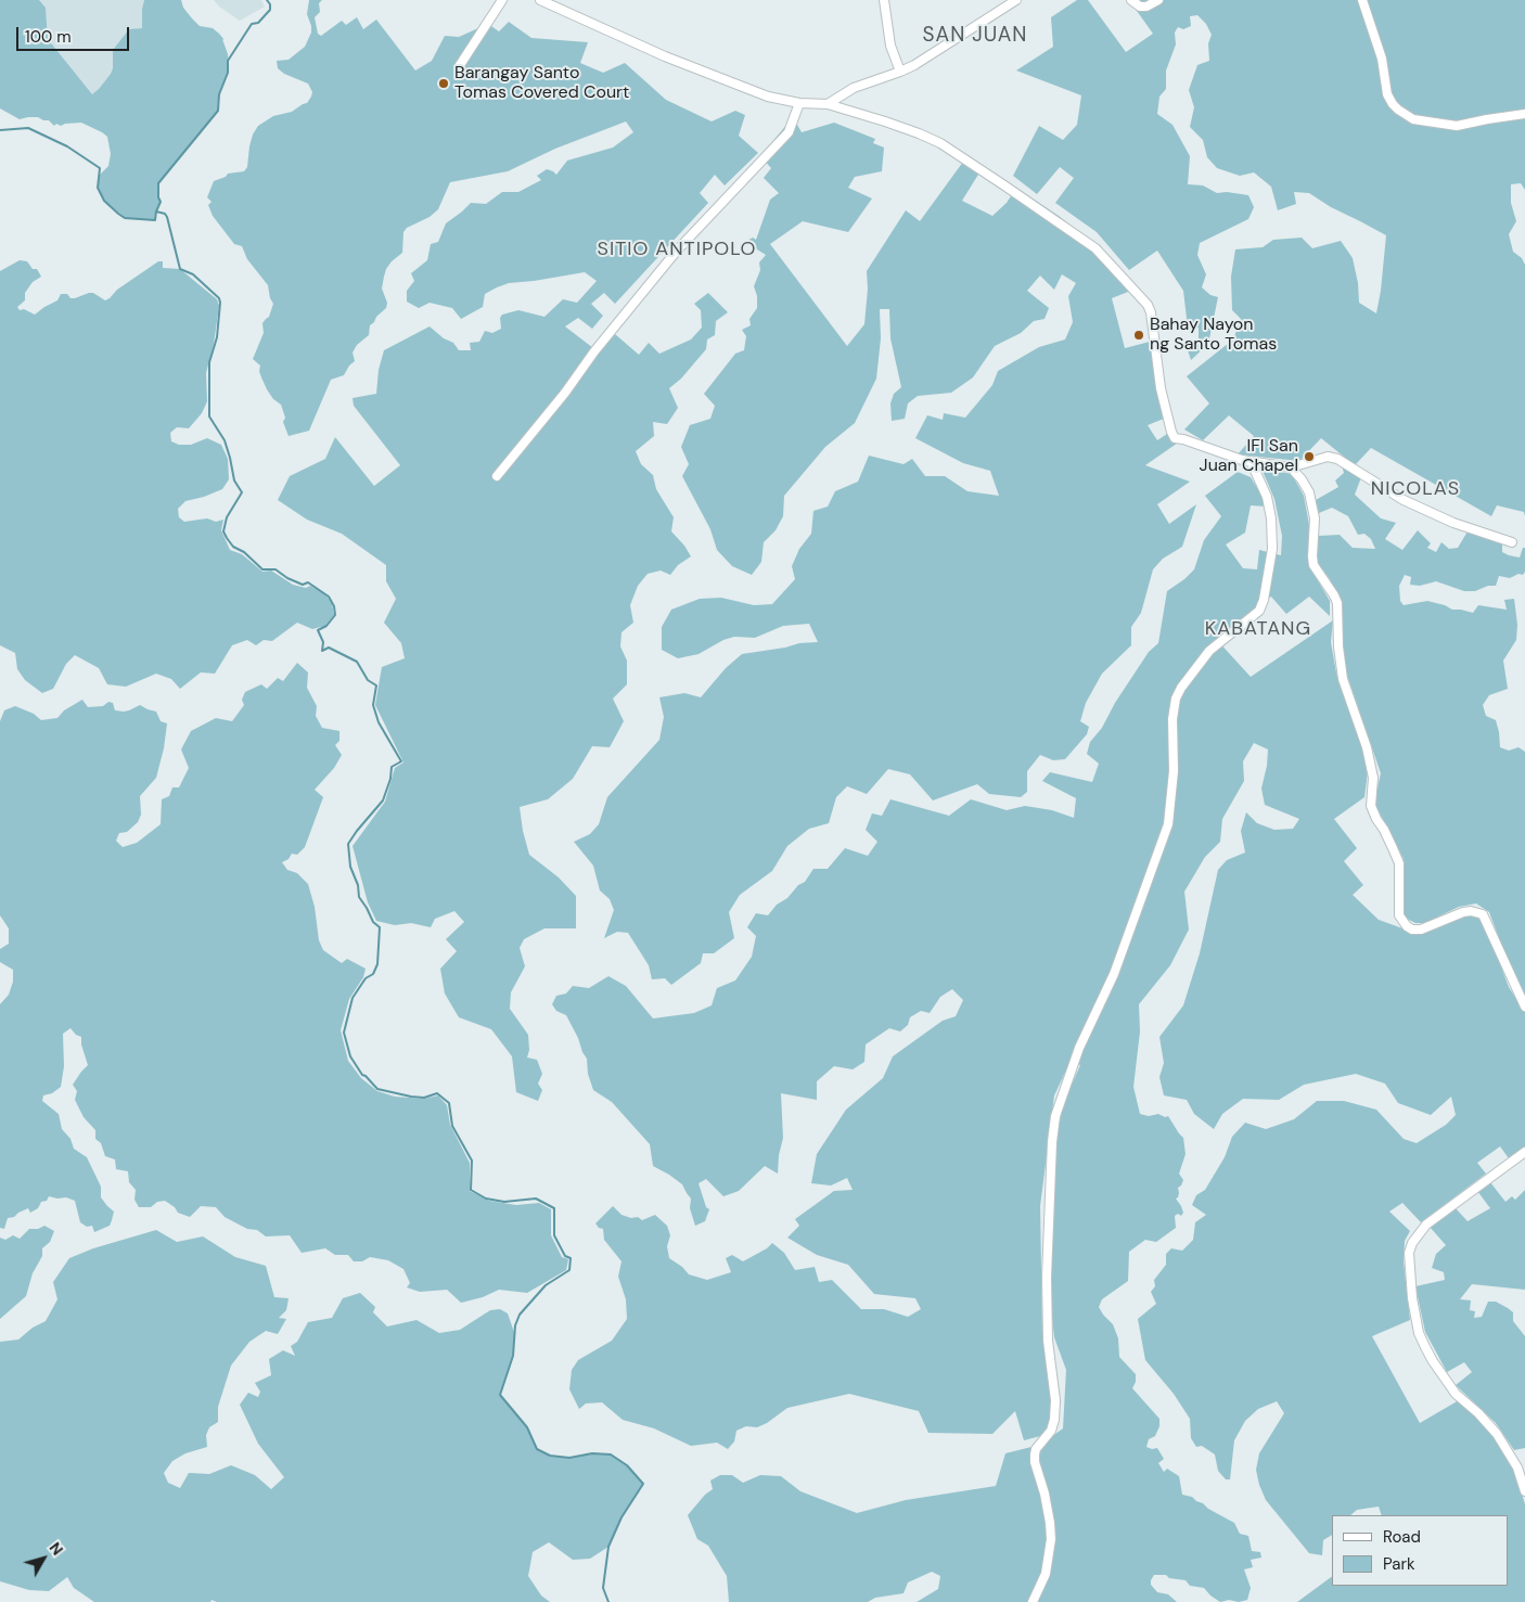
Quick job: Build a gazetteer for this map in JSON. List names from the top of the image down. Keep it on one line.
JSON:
{"districts":["SAN JUAN","SITIO ANTIPOLO","NICOLAS","KABATANG"],"places":["Barangay Santo Tomas Covered Court","Bahay Nayon ng Santo Tomas","IFI San Juan Chapel"],"legend":["Road","Park"],"scale_bar":"100 m","north":"top right"}
